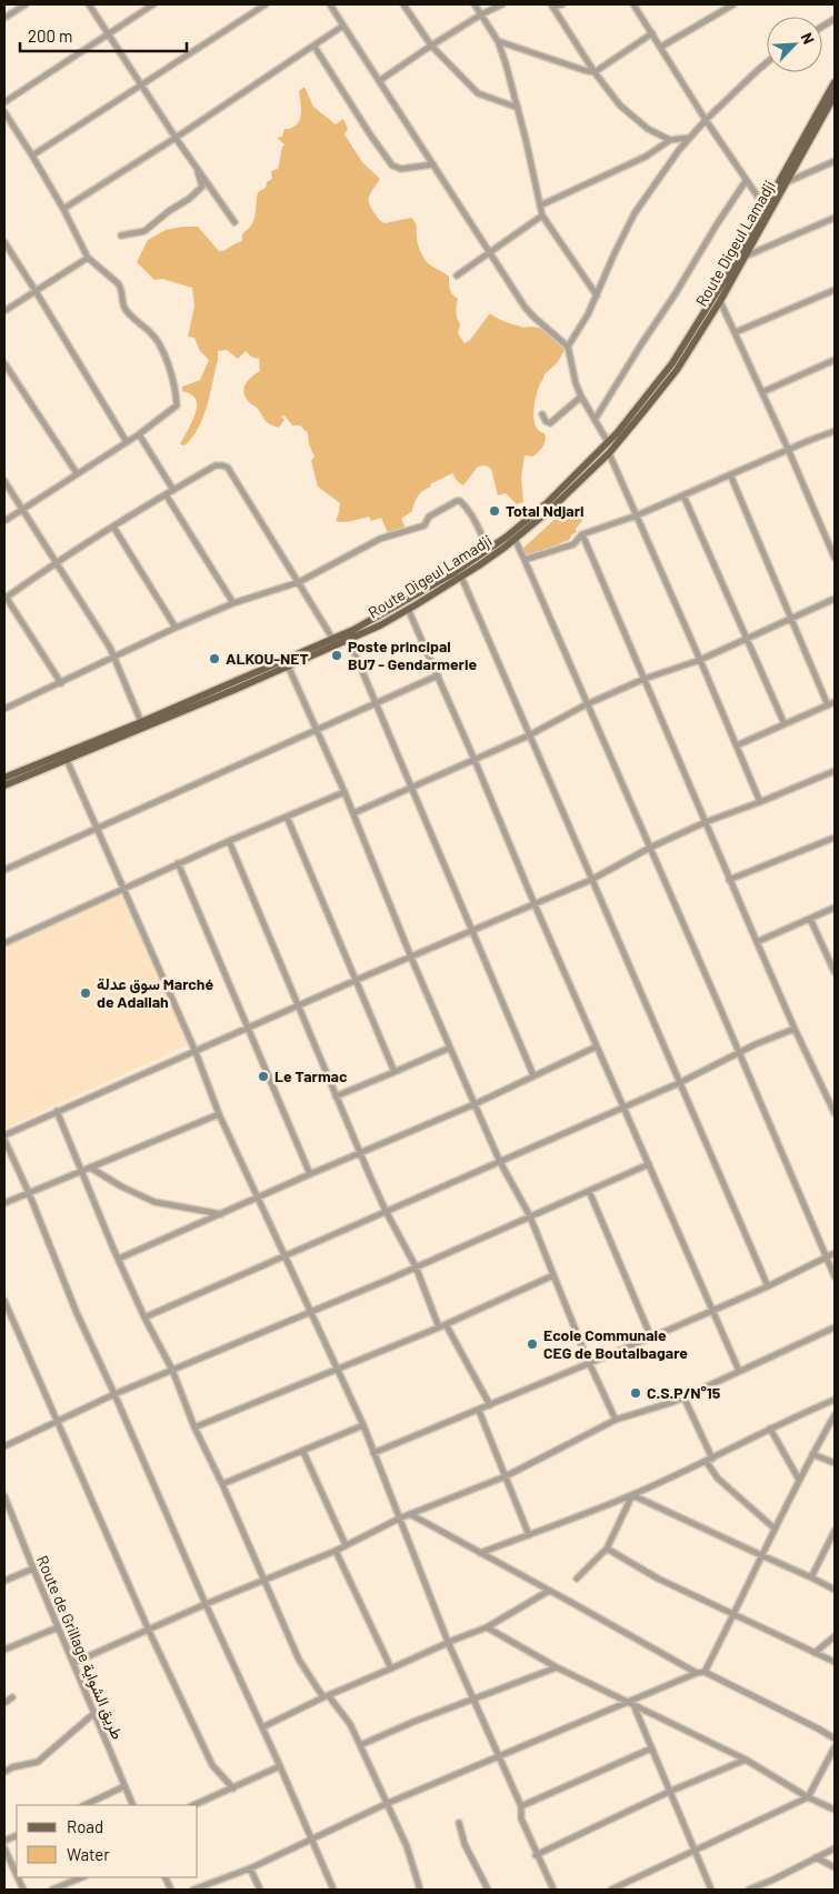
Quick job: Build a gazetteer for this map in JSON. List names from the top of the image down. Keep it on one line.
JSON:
{"streets":{"main road":["Route Digeul Lamadji"],"street":["Route de Grillage طريق الشواية"]},"places":["Total Ndjari","Poste principal BU7 - Gendarmerie","ALKOU-NET","سوق عدلة Marché de Adallah","Le Tarmac","Ecole Communale CEG de Boutalbagare","C.S.P/N°15"],"legend":["Road","Water"],"scale_bar":"200 m","north":"top right"}
